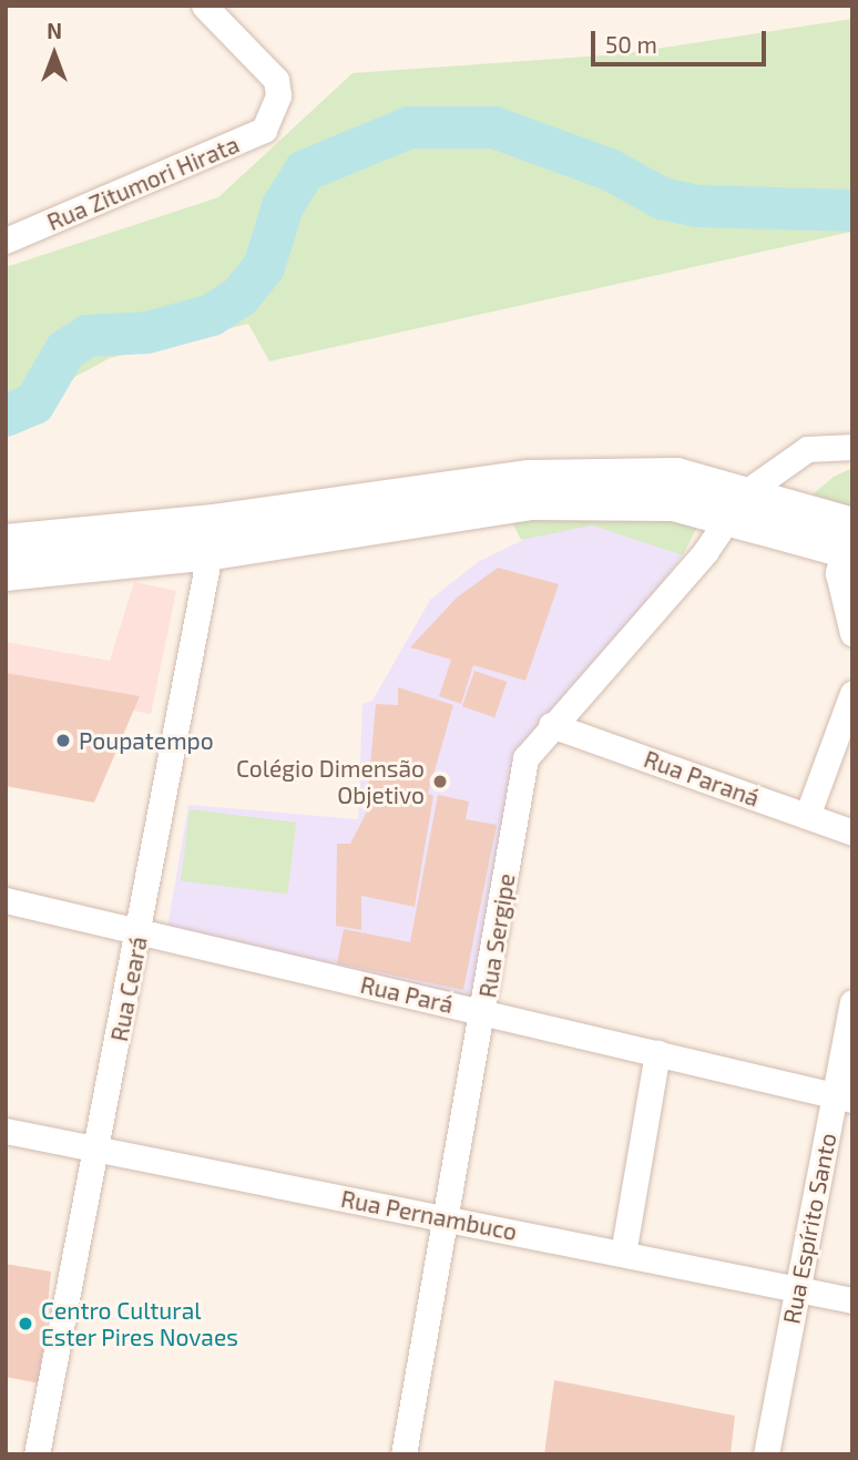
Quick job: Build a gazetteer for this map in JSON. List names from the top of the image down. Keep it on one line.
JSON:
{"streets":{"street":["Rua Zitumori Hirata","Rua Paraná","Rua Sergipe","Rua Ceará","Rua Pará","Rua Pernambuco","Rua Espírito Santo"]},"crossings":[["Rua Paraná","Rua Sergipe"],["Rua Sergipe","Rua Pará"],["Rua Sergipe","Rua Pernambuco"],["Rua Ceará","Rua Pará"],["Rua Ceará","Rua Pernambuco"],["Rua Pará","Rua Espírito Santo"],["Rua Pernambuco","Rua Espírito Santo"]],"places":["Poupatempo","Colégio Dimensão Objetivo","Centro Cultural Ester Pires Novaes"],"scale_bar":"50 m","north":"top"}
